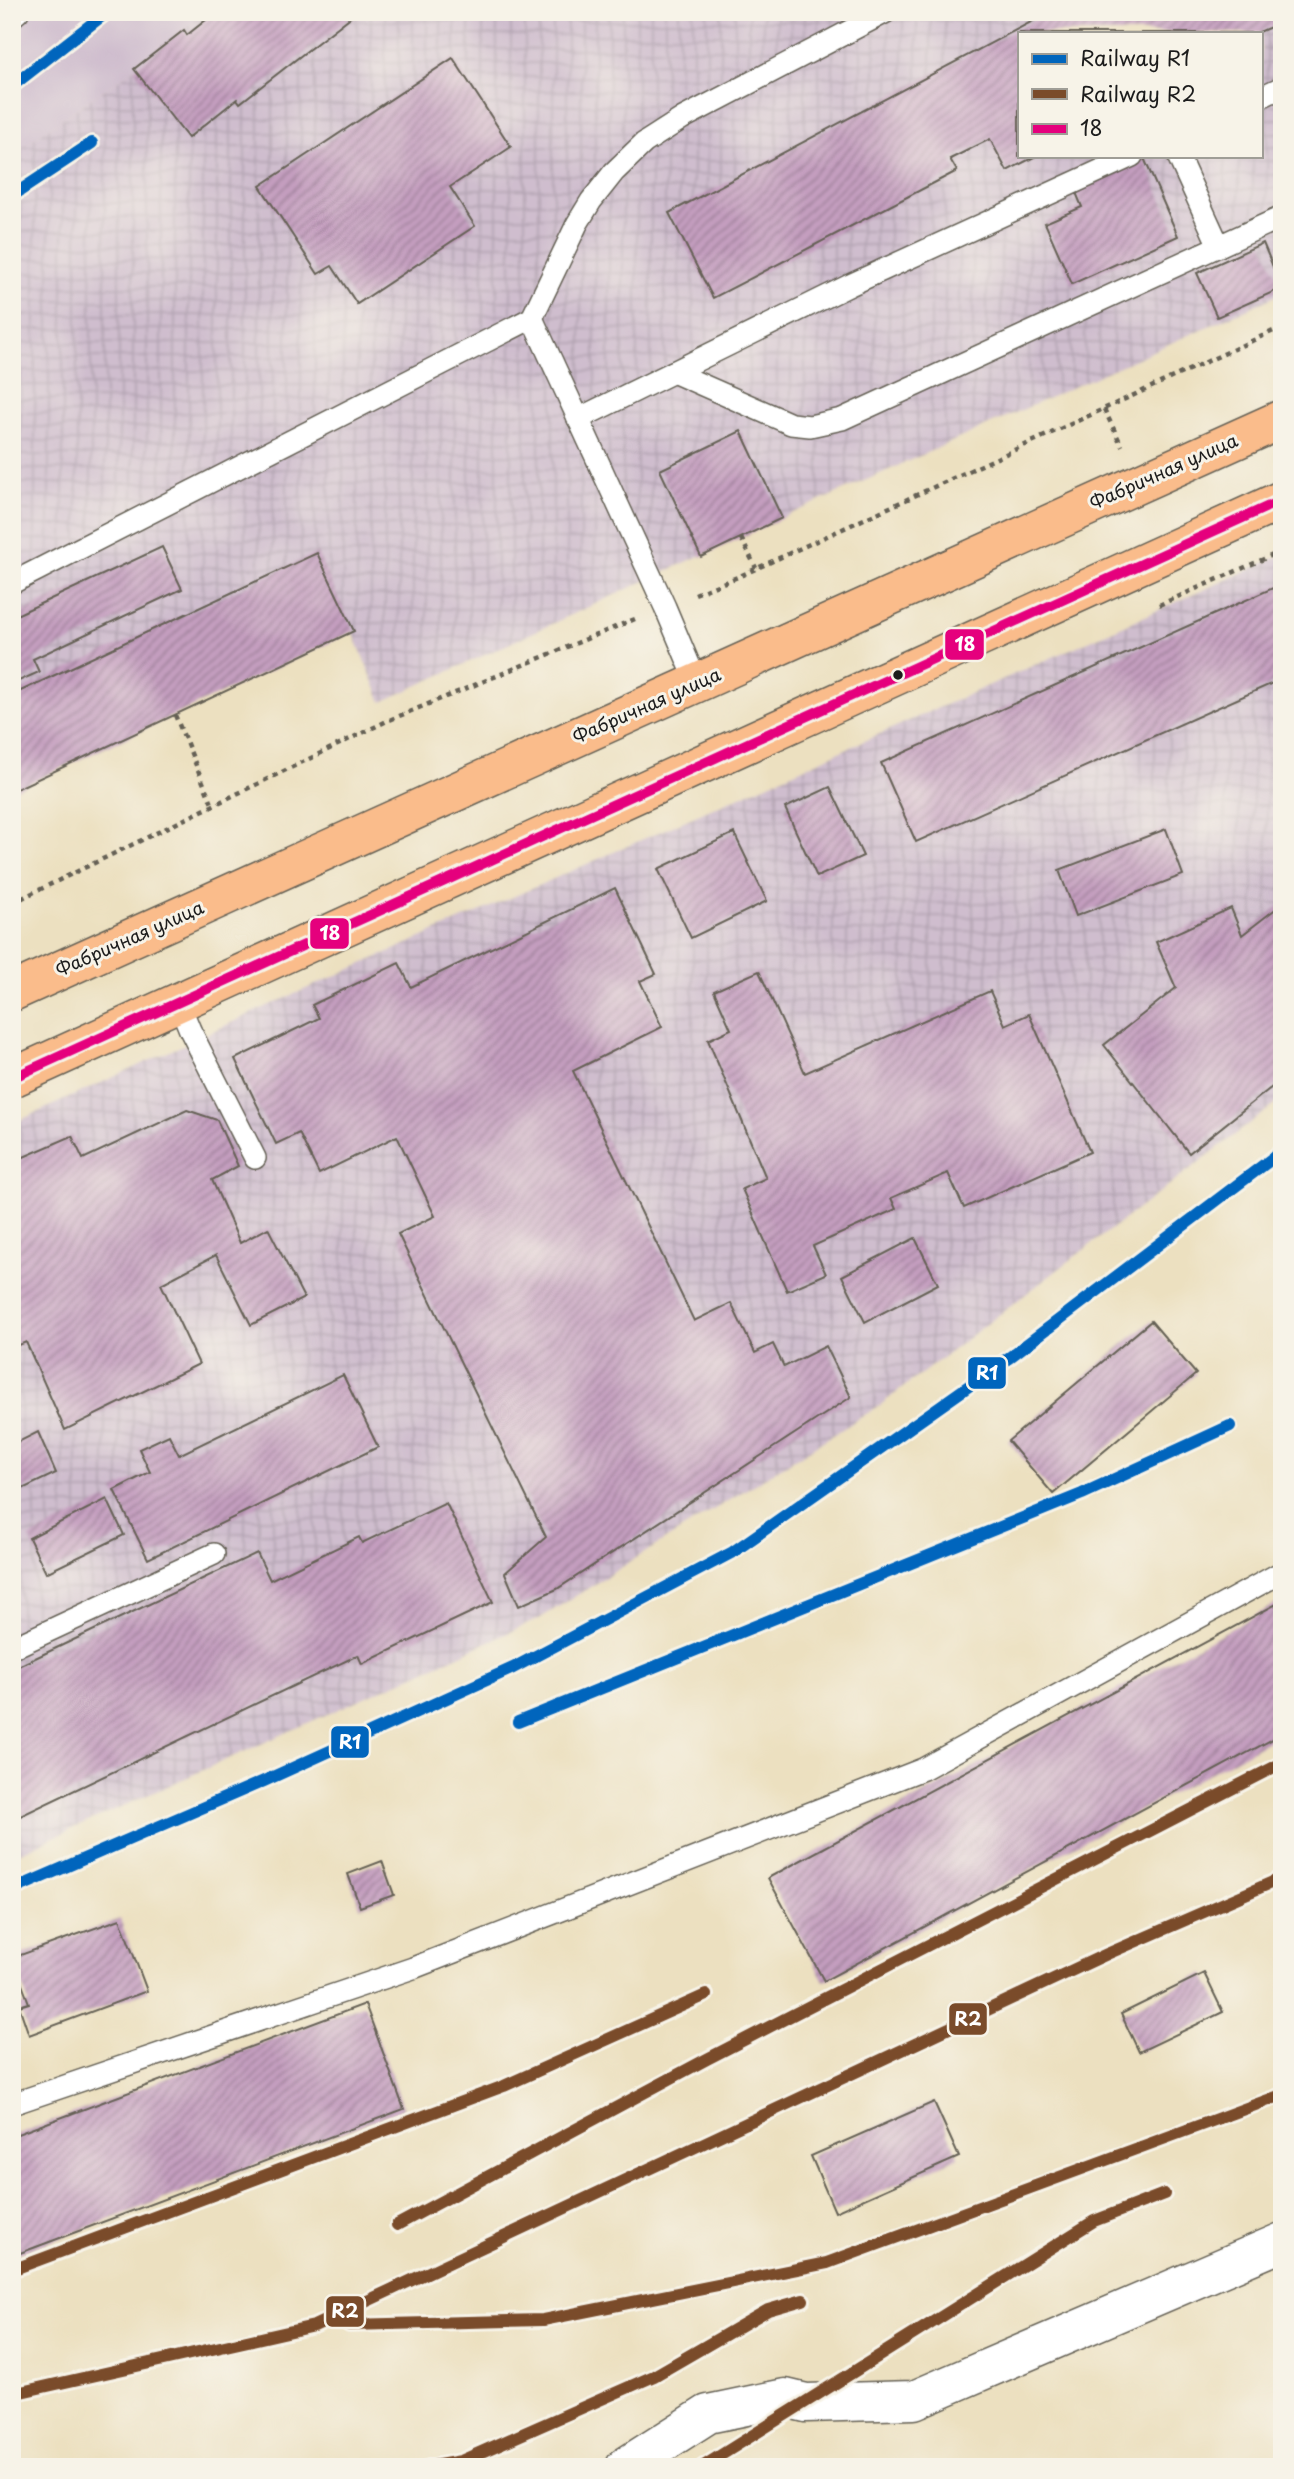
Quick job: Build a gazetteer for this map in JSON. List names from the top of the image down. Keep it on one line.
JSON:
{"streets":{"main road":["Фабричная улица"]},"lines":["rail line R1","transit line 18","rail line R2"],"legend":["Railway R1","Railway R2","18"]}
